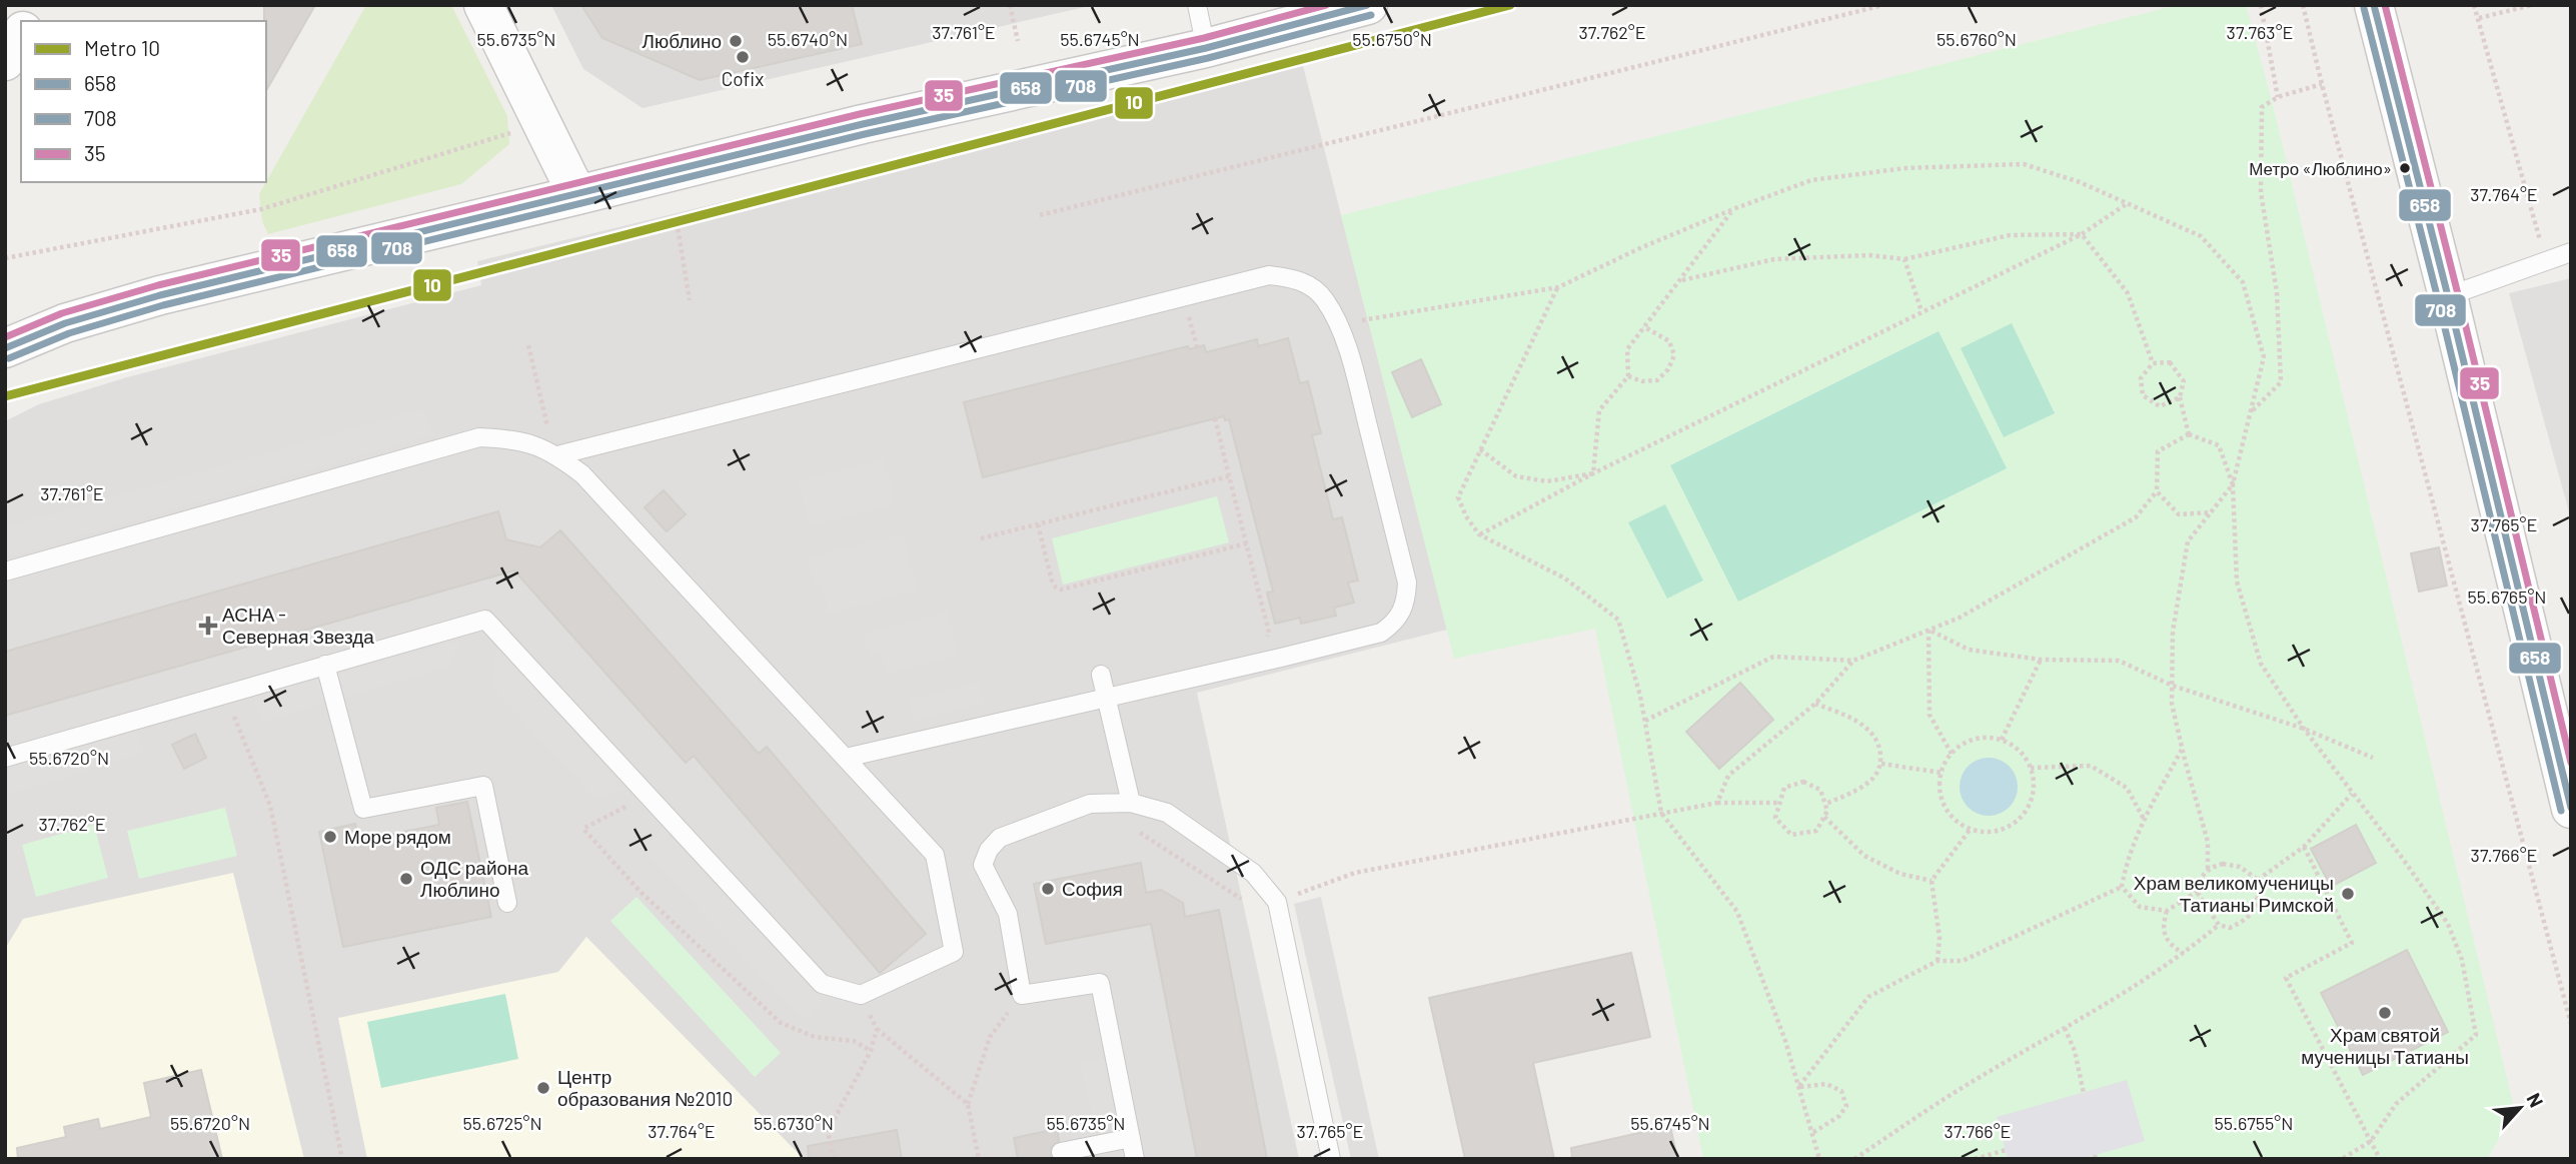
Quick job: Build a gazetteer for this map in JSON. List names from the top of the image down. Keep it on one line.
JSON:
{"places":{"other":["Люблино","Cofix","Метро «Люблино»","Море рядом","ОДС района Люблино","София","Храм великомученицы Татианы Римской","Храм святой мученицы Татианы","Центр образования №2010"],"health":["АСНА - Северная Звезда"]},"lines":["metro line 10","transit line 658","transit line 35","transit line 708"],"legend":["Metro 10","658","708","35"],"north":"top right","coordinates":["37.761°E","37.762°E","37.763°E","55.6735°N","55.6740°N","55.6745°N","55.6750°N","55.6760°N","37.764°E","37.765°E","55.6765°N","55.6720°N","37.766°E","55.6725°N","55.6730°N","55.6755°N"]}
